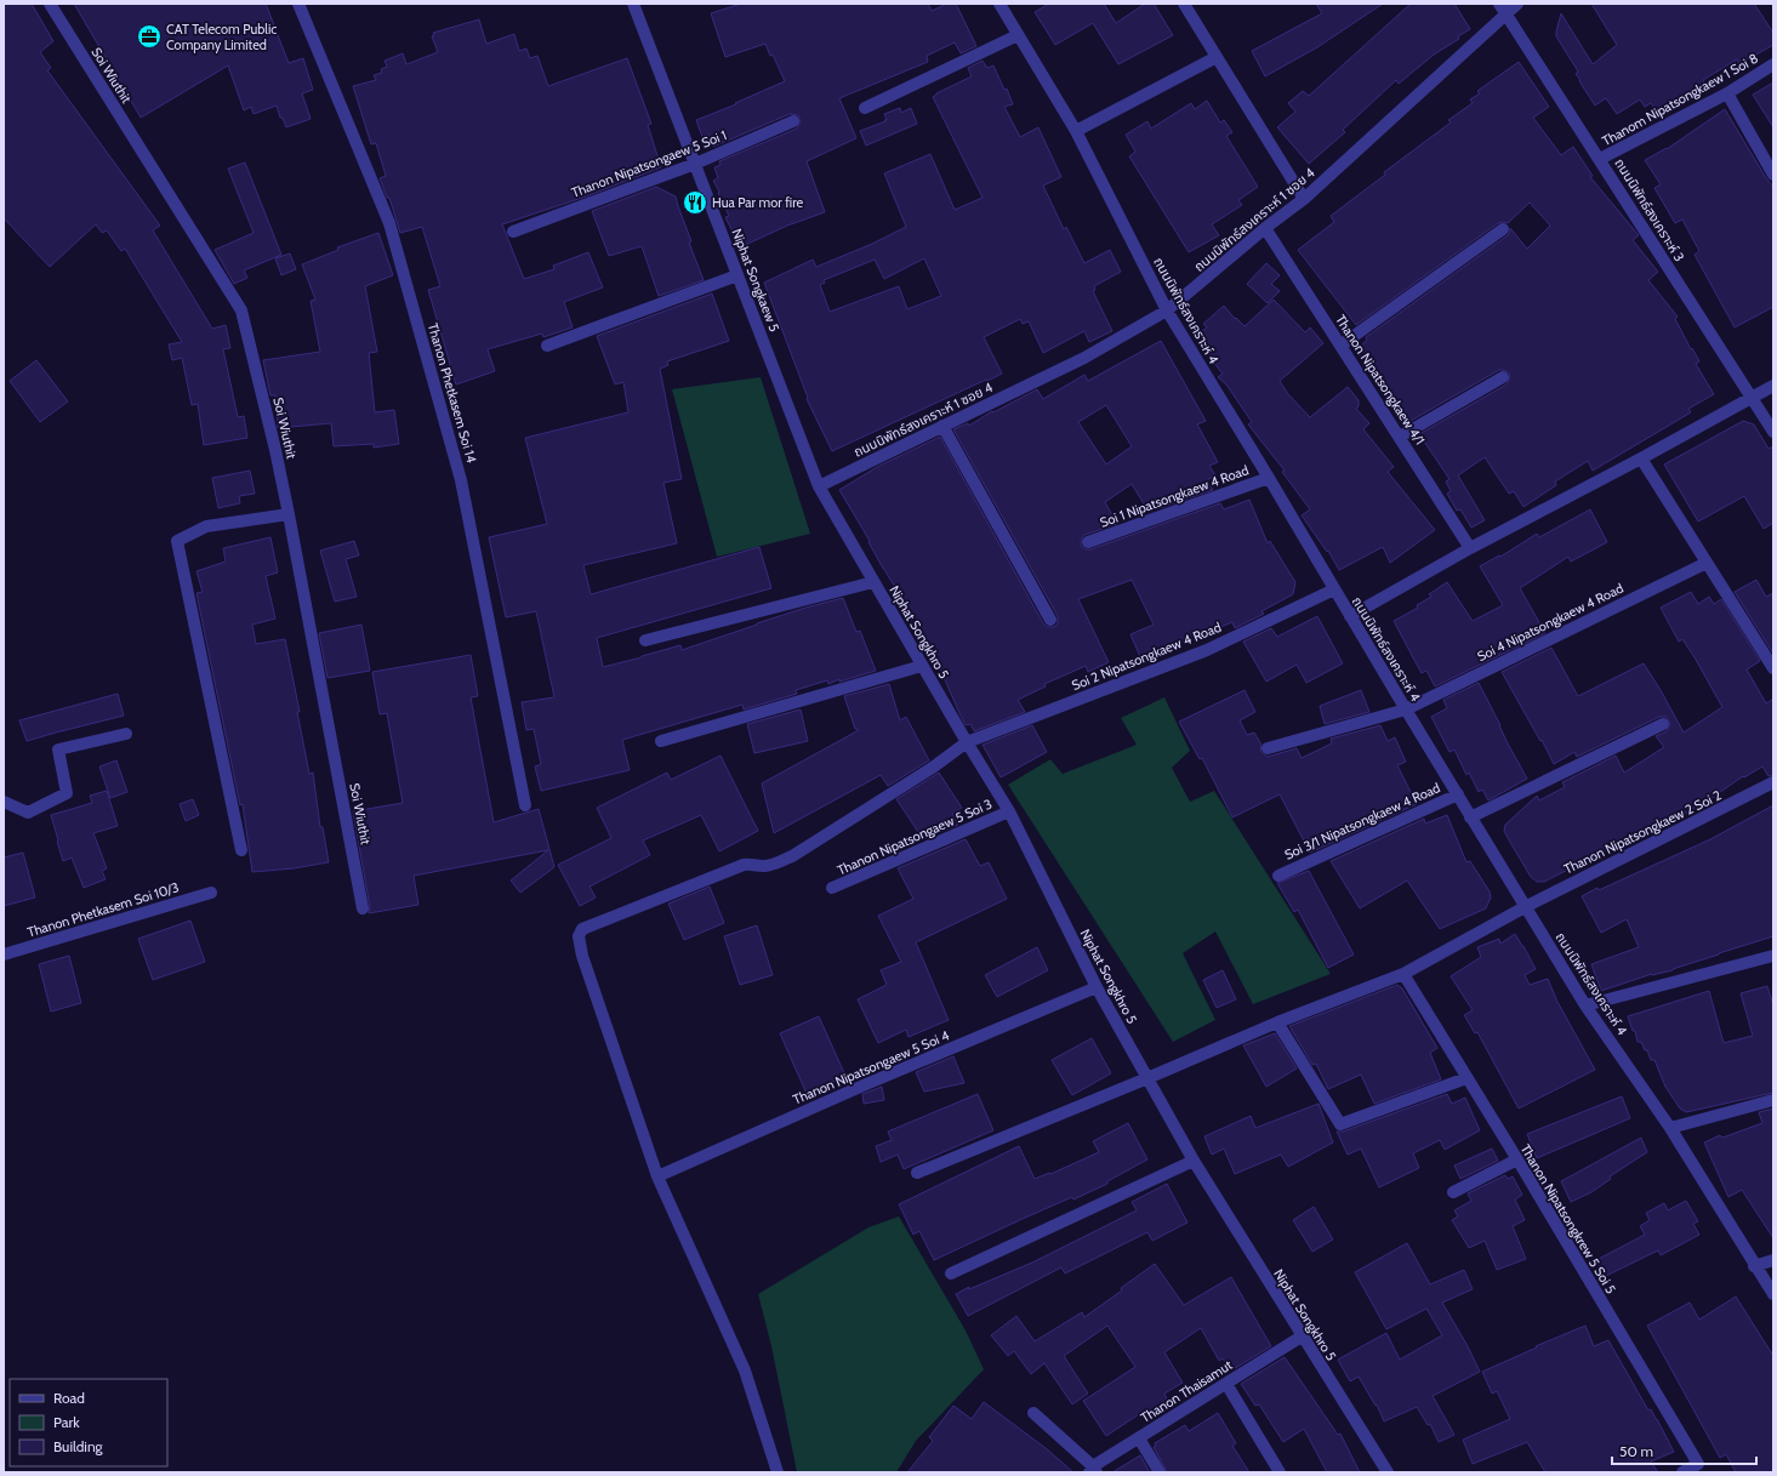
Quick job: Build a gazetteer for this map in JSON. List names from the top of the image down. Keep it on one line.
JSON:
{"streets":{"street":["Soi Wiuthit","Thanom Nipatsongkaew 1 Soi 8","Thanon Nipatsongaew 5 Soi 1","ถนนนิพัทธ์สงเคราะห์ 3","ถนนนิพัทธ์สงเคราะห์ 1 ซอย 4","Niphat Songkaew 5","ถนนนิพัทธ์สงเคราะห์ 4","Thanon Nipatsongkaew 4/1","Thanon Phetkasem Soi 14","Soi 1 Nipatsongkaew 4 Road","Soi 4 Nipatsongkaew 4 Road","Niphat Songkhro 5","Soi 2 Nipatsongkaew 4 Road","Soi 3/1 Nipatsongkaew 4 Road","Thanon Nipatsongkaew 2 Soi 2","Thanon Nipatsongaew 5 Soi 3","Thanon Phetkasem Soi 10/3","Thanon Nipatsongaew 5 Soi 4","Thanon Nipatsongkrew 5 Soi 5","Thanon Thaisamut"]},"crossings":[["Thanom Nipatsongkaew 1 Soi 8","ถนนนิพัทธ์สงเคราะห์ 3"],["Thanon Nipatsongaew 5 Soi 1","Niphat Songkaew 5"],["ถนนนิพัทธ์สงเคราะห์ 3","ถนนนิพัทธ์สงเคราะห์ 1 ซอย 4"],["ถนนนิพัทธ์สงเคราะห์ 1 ซอย 4","Niphat Songkaew 5"],["ถนนนิพัทธ์สงเคราะห์ 1 ซอย 4","ถนนนิพัทธ์สงเคราะห์ 4"],["ถนนนิพัทธ์สงเคราะห์ 1 ซอย 4","Thanon Nipatsongkaew 4/1"],["ถนนนิพัทธ์สงเคราะห์ 1 ซอย 4","Niphat Songkhro 5"],["Niphat Songkaew 5","Niphat Songkhro 5"],["ถนนนิพัทธ์สงเคราะห์ 4","Soi 1 Nipatsongkaew 4 Road"],["ถนนนิพัทธ์สงเคราะห์ 4","Soi 4 Nipatsongkaew 4 Road"],["ถนนนิพัทธ์สงเคราะห์ 4","Soi 2 Nipatsongkaew 4 Road"],["ถนนนิพัทธ์สงเคราะห์ 4","Soi 3/1 Nipatsongkaew 4 Road"],["ถนนนิพัทธ์สงเคราะห์ 4","Thanon Nipatsongkaew 2 Soi 2"],["Niphat Songkhro 5","Soi 2 Nipatsongkaew 4 Road"],["Niphat Songkhro 5","Thanon Nipatsongkaew 2 Soi 2"],["Niphat Songkhro 5","Thanon Nipatsongaew 5 Soi 3"],["Niphat Songkhro 5","Thanon Nipatsongaew 5 Soi 4"],["Niphat Songkhro 5","Thanon Thaisamut"],["Soi 2 Nipatsongkaew 4 Road","Thanon Nipatsongaew 5 Soi 4"],["Thanon Nipatsongkaew 2 Soi 2","Thanon Nipatsongkrew 5 Soi 5"]],"places":{"office":["CAT Telecom Public Company Limited"],"restaurant":["Hua Par mor fire"]},"legend":["Road","Park","Building"],"scale_bar":"50 m"}
